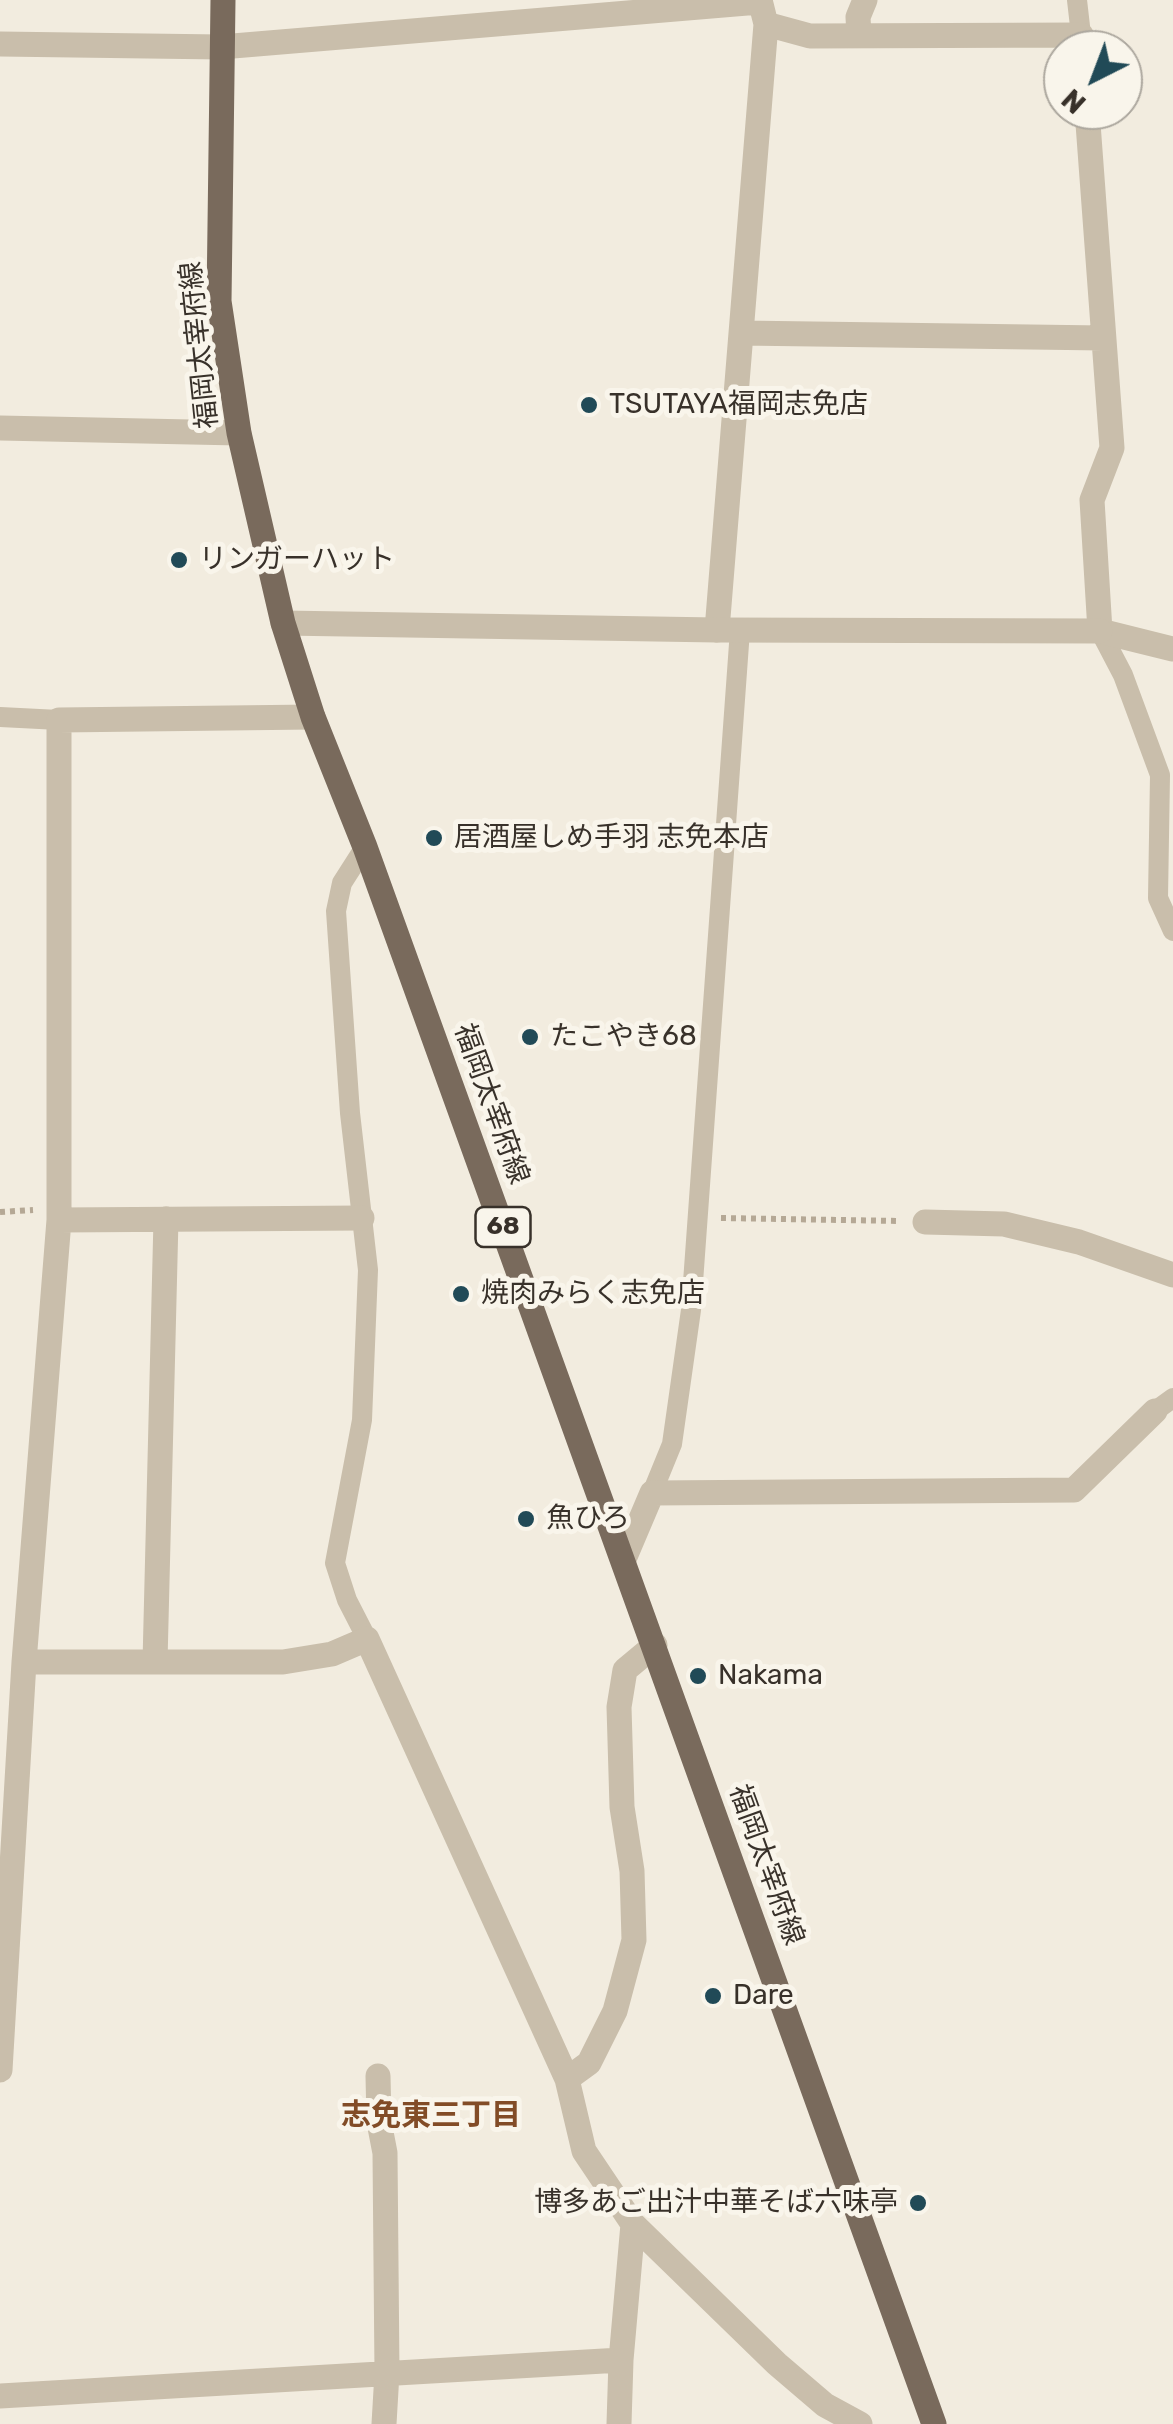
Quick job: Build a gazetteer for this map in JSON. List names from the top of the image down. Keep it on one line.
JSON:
{"streets":{"main road":["福岡太宰府線","68"]},"districts":["志免東三丁目"],"places":["TSUTAYA福岡志免店","リンガーハット","居酒屋しめ手羽 志免本店","たこやき68","焼肉みらく志免店","魚ひろ","Nakama","Dare","博多あご出汁中華そば六味亭"],"north":"bottom left"}
